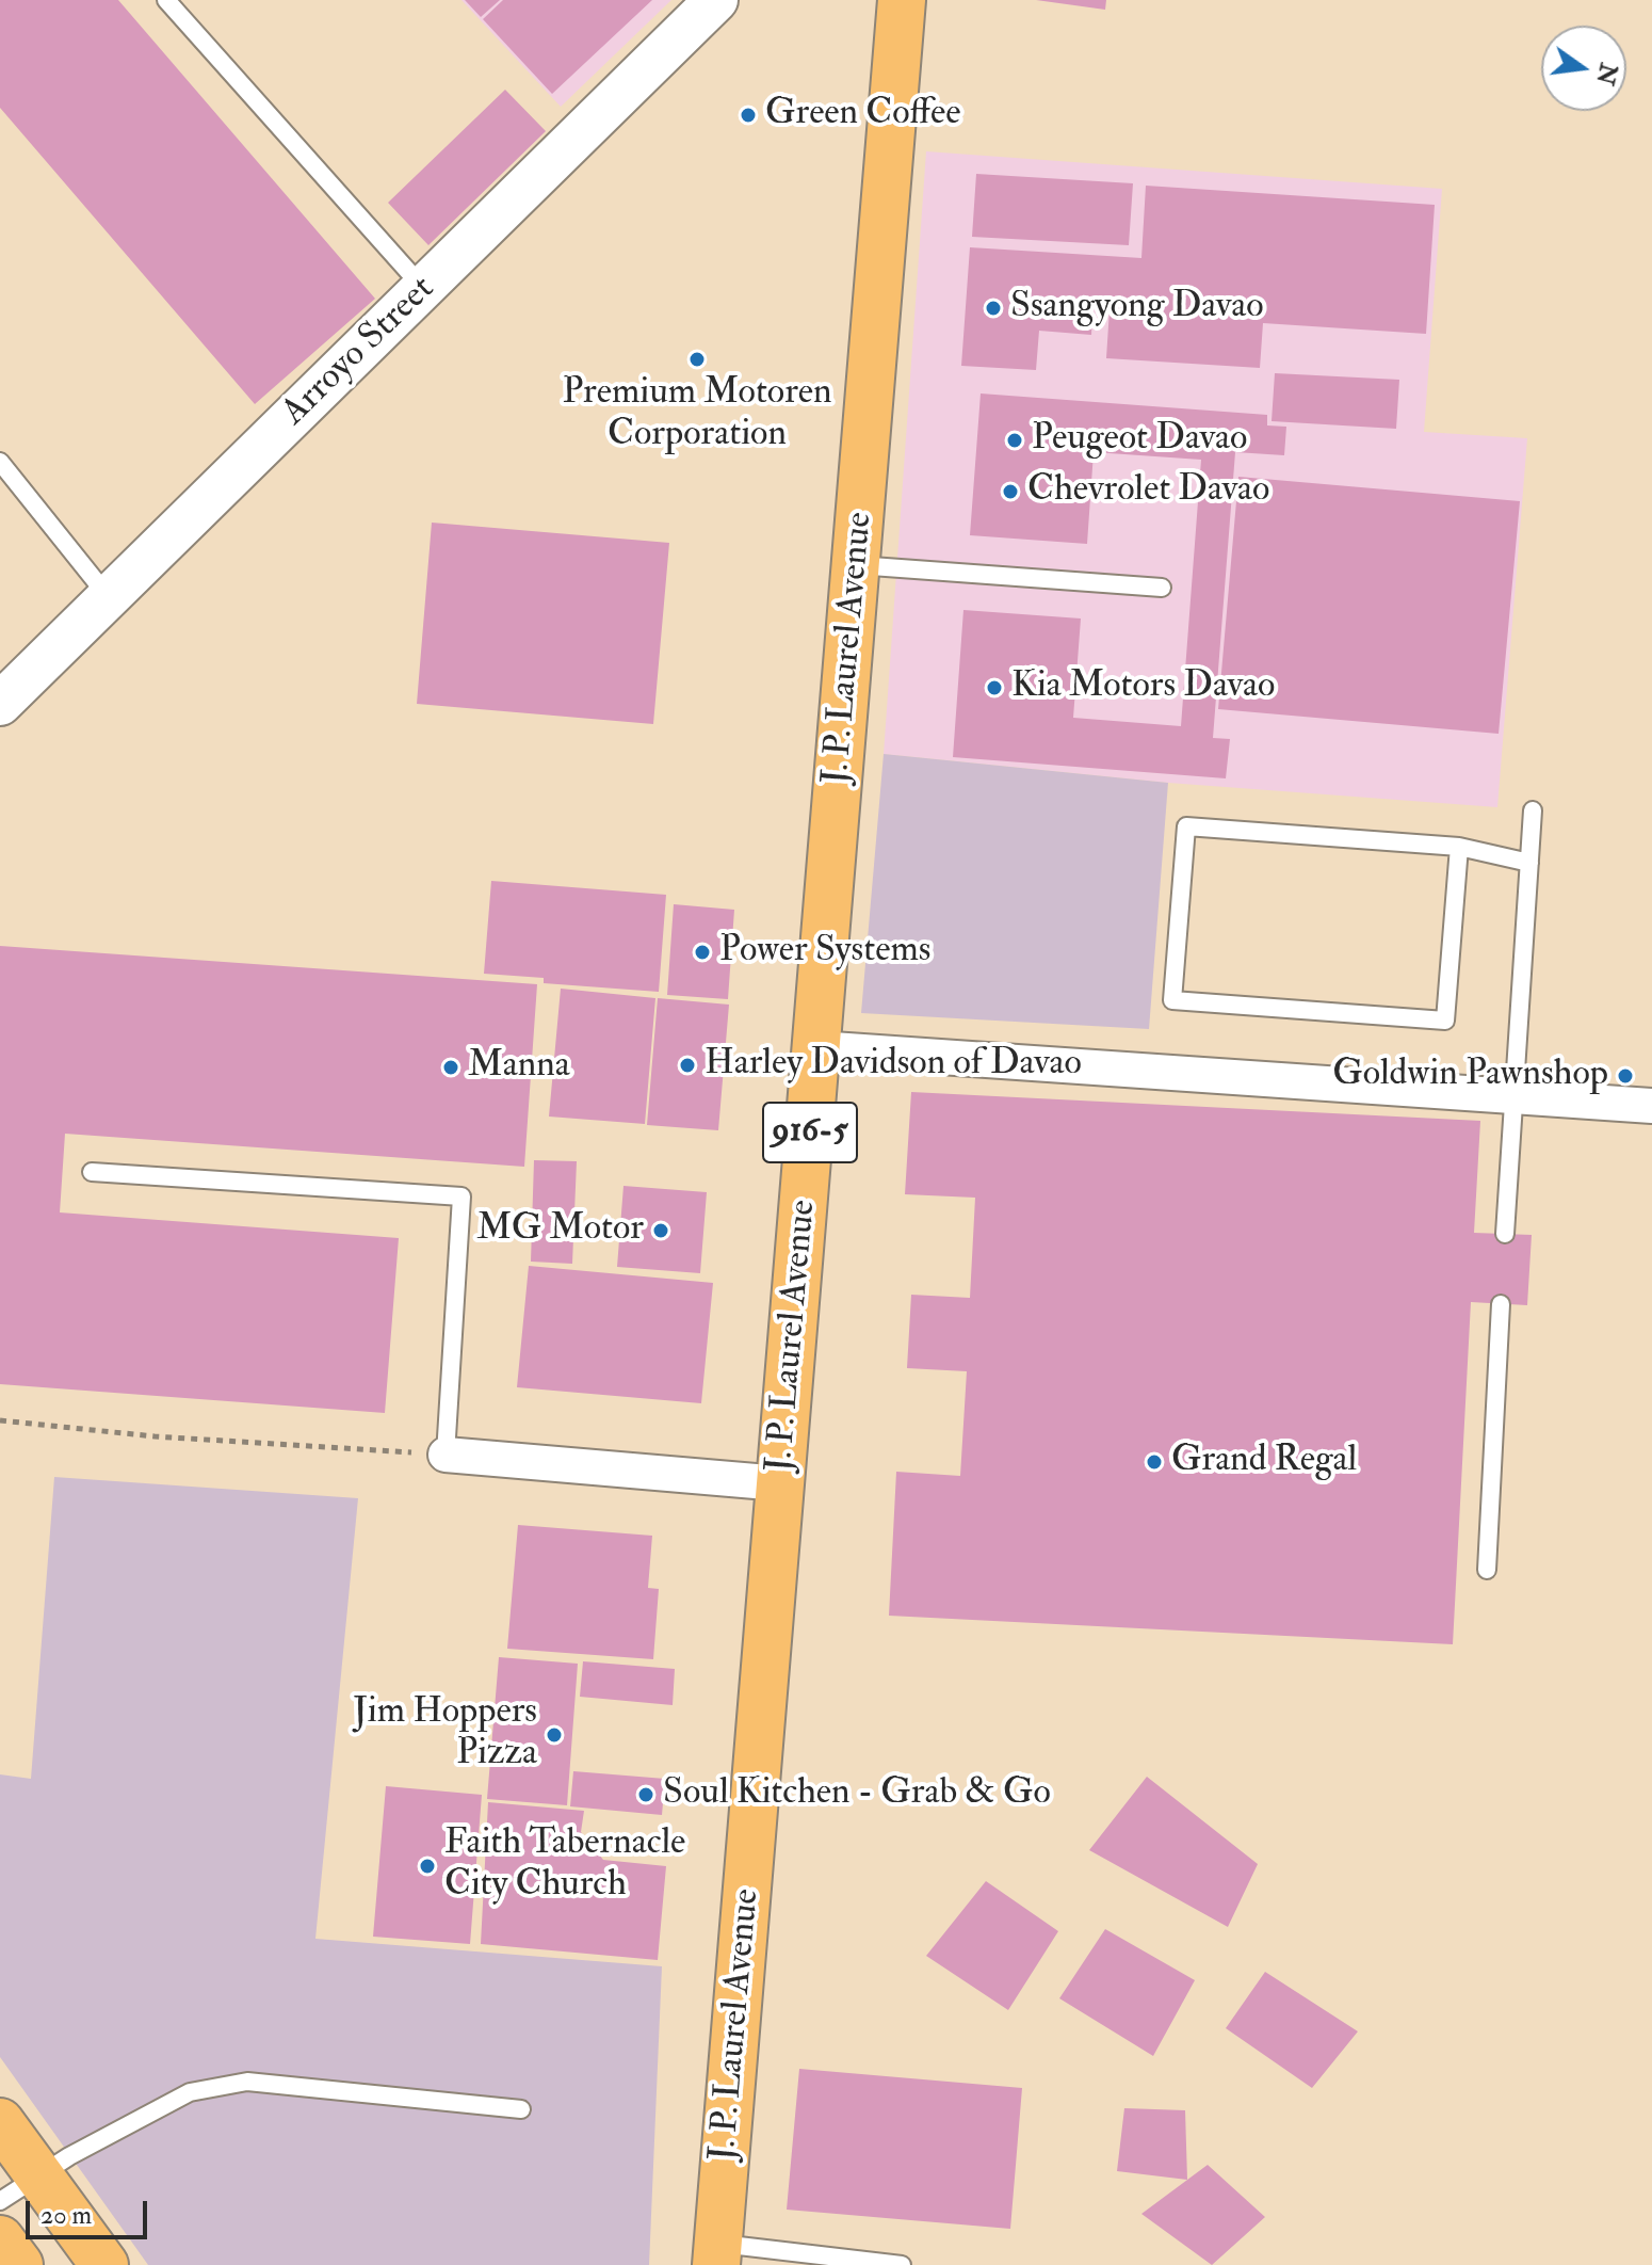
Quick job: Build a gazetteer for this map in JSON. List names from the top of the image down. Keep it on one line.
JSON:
{"streets":{"main road":["J. P. Laurel Avenue","916-5"],"street":["Arroyo Street"]},"places":["Green Coffee","Ssangyong Davao","Premium Motoren Corporation","Peugeot Davao","Chevrolet Davao","Kia Motors Davao","Power Systems","Harley Davidson of Davao","Manna","Goldwin Pawnshop","MG Motor","Grand Regal","Jim Hoppers Pizza","Soul Kitchen - Grab & Go","Faith Tabernacle City Church"],"scale_bar":"20 m","north":"right"}
